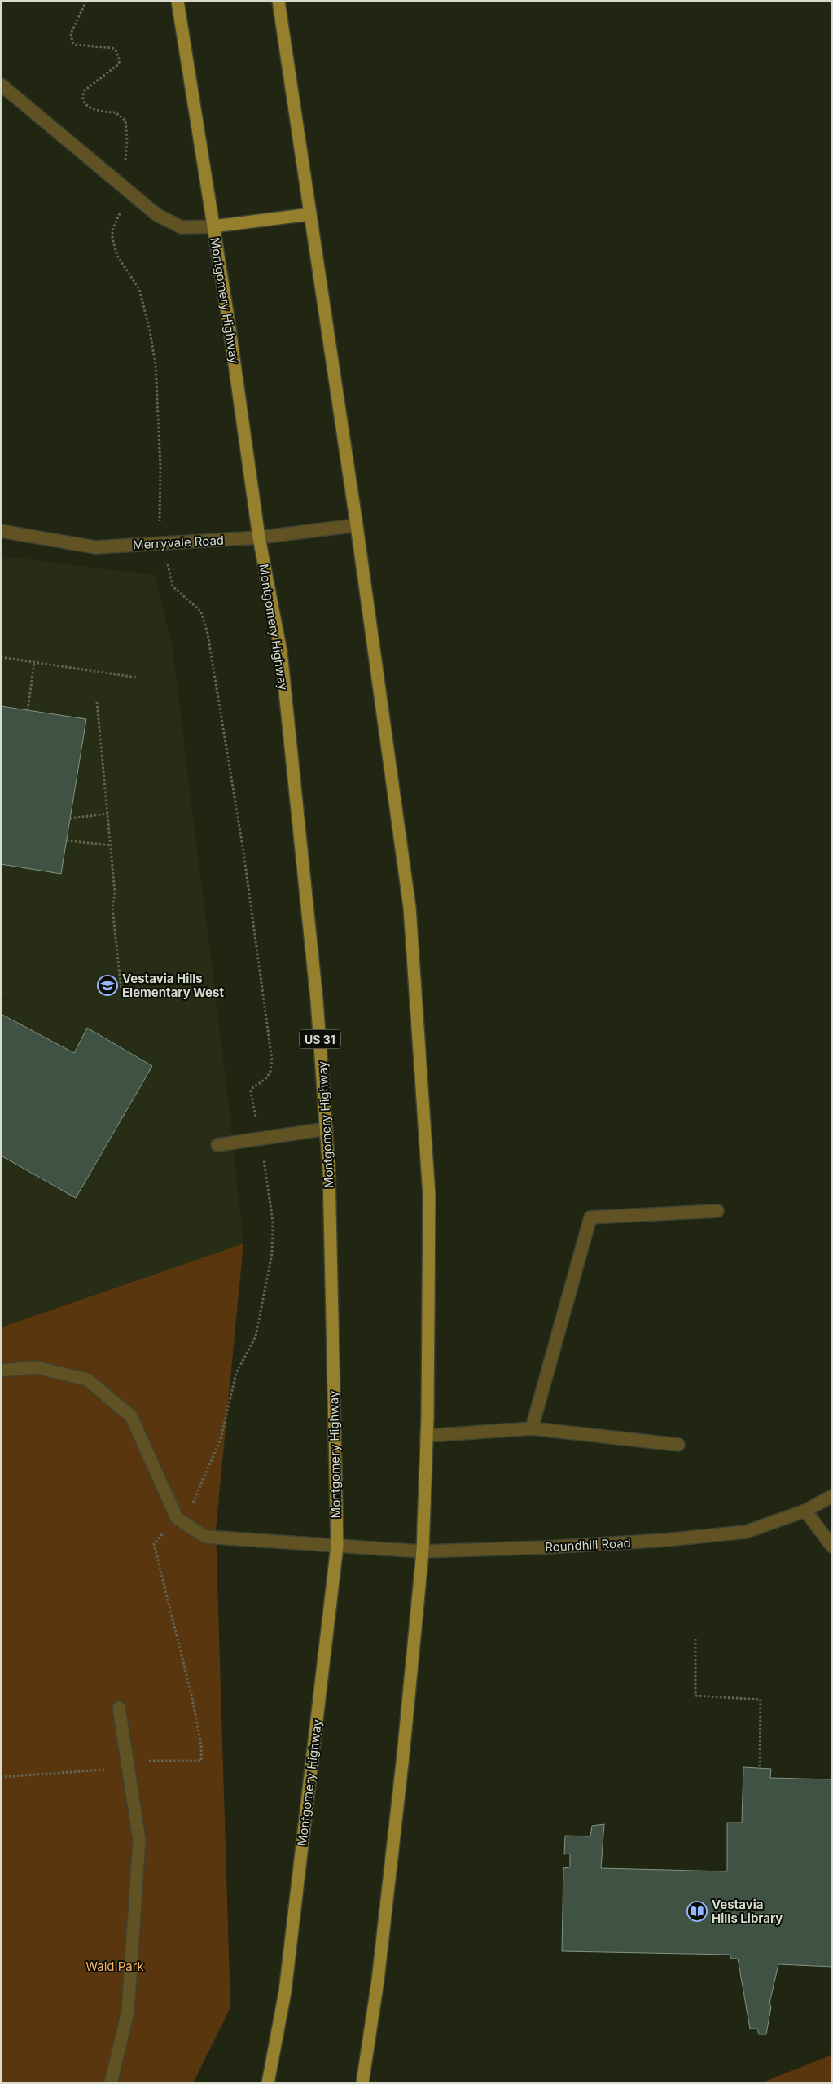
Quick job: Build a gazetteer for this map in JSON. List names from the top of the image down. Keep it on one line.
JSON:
{"streets":{"main road":["Montgomery Highway","US 31"],"street":["Merryvale Road","Roundhill Road"]},"crossings":[["Montgomery Highway","Merryvale Road"],["Montgomery Highway","Roundhill Road"]],"parks":["Wald Park"],"places":{"school or university":["Vestavia Hills Elementary West"],"library":["Vestavia Hills Library"]}}
